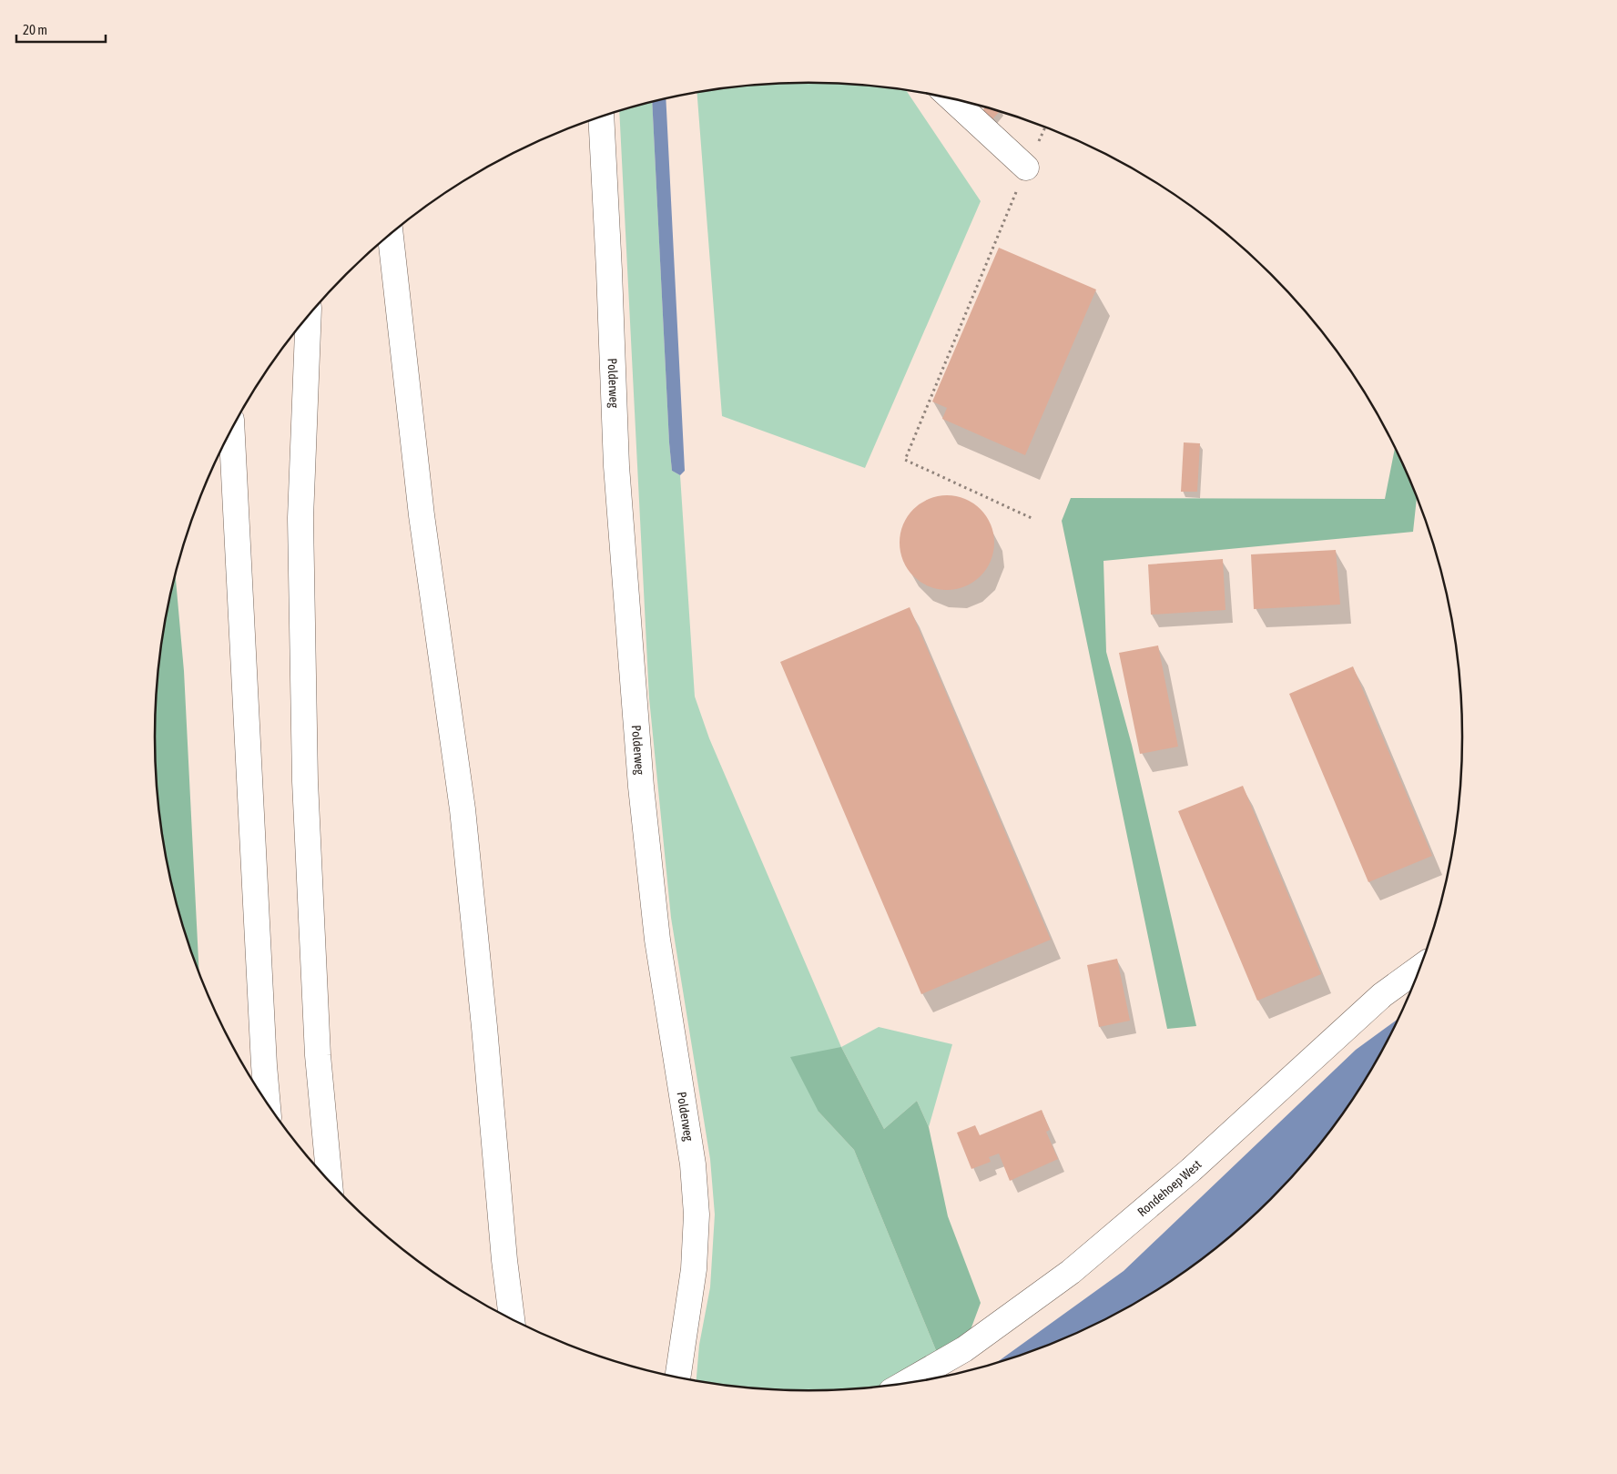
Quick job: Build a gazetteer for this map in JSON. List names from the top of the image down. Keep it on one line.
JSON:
{"streets":{"main road":["Polderweg","Rondehoep West"]},"scale_bar":"20 m"}
